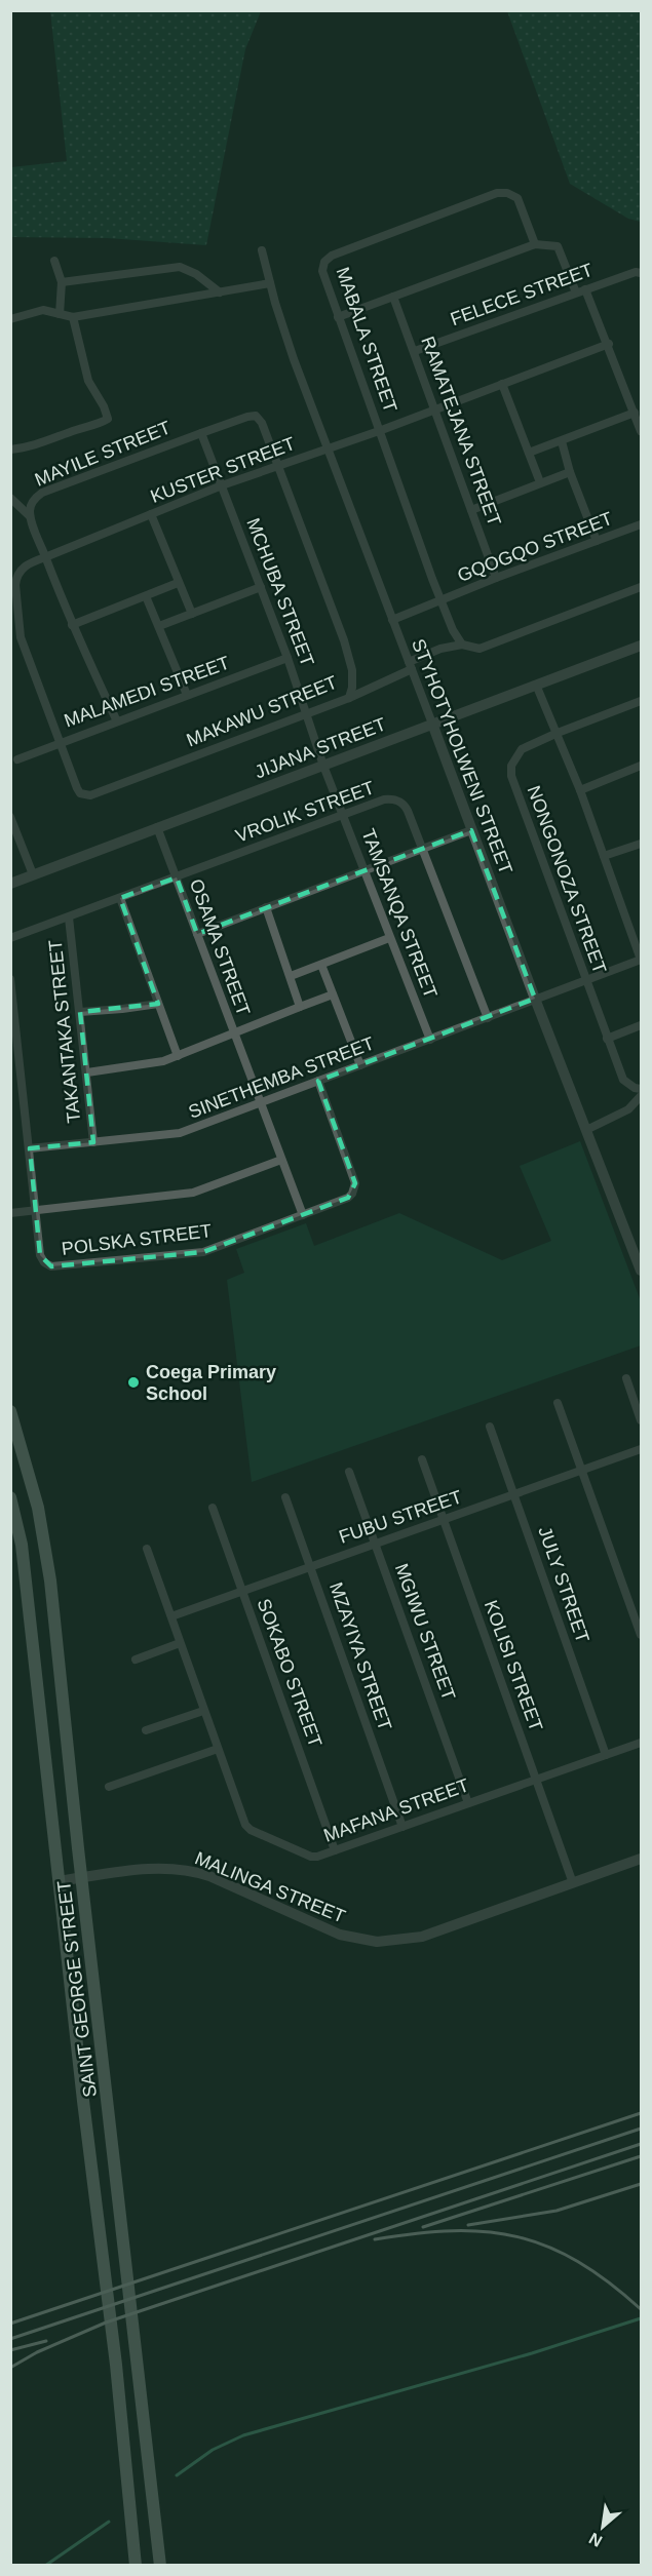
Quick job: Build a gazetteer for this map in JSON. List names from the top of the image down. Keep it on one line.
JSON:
{"streets":{"main road":["SAINT GEORGE STREET"],"street":["FELECE STREET","MABALA STREET","RAMATEJANA STREET","MAYILE STREET","KUSTER STREET","GQOGQO STREET","MCHUBA STREET","MALAMEDI STREET","MAKAWU STREET","JIJANA STREET","STYHOTYHOLWENI STREET","VROLIK STREET","NONGONOZA STREET","TAMSANQA STREET","OSAMA STREET","TAKANTAKA STREET","SINETHEMBA STREET","POLSKA STREET","FUBU STREET","JULY STREET","MGIWU STREET","MZAYIYA STREET","KOLISI STREET","SOKABO STREET","MAFANA STREET","MALINGA STREET"]},"crossings":[["FELECE STREET","RAMATEJANA STREET"],["MABALA STREET","KUSTER STREET"],["MABALA STREET","GQOGQO STREET"],["RAMATEJANA STREET","KUSTER STREET"],["RAMATEJANA STREET","GQOGQO STREET"],["MAYILE STREET","KUSTER STREET"],["MAYILE STREET","MCHUBA STREET"],["MAYILE STREET","MALAMEDI STREET"],["MAYILE STREET","MAKAWU STREET"],["KUSTER STREET","MCHUBA STREET"],["KUSTER STREET","MALAMEDI STREET"],["KUSTER STREET","MAKAWU STREET"],["KUSTER STREET","STYHOTYHOLWENI STREET"],["GQOGQO STREET","STYHOTYHOLWENI STREET"],["MCHUBA STREET","MALAMEDI STREET"],["MCHUBA STREET","MAKAWU STREET"],["MCHUBA STREET","JIJANA STREET"],["MCHUBA STREET","TAMSANQA STREET"],["MALAMEDI STREET","MAKAWU STREET"],["JIJANA STREET","STYHOTYHOLWENI STREET"],["JIJANA STREET","TAMSANQA STREET"],["STYHOTYHOLWENI STREET","SINETHEMBA STREET"],["VROLIK STREET","TAMSANQA STREET"],["VROLIK STREET","OSAMA STREET"],["VROLIK STREET","SINETHEMBA STREET"],["NONGONOZA STREET","SINETHEMBA STREET"],["TAMSANQA STREET","SINETHEMBA STREET"],["OSAMA STREET","TAKANTAKA STREET"],["OSAMA STREET","SINETHEMBA STREET"],["OSAMA STREET","POLSKA STREET"],["TAKANTAKA STREET","SINETHEMBA STREET"],["SINETHEMBA STREET","POLSKA STREET"],["FUBU STREET","JULY STREET"],["FUBU STREET","MGIWU STREET"],["FUBU STREET","MZAYIYA STREET"],["FUBU STREET","KOLISI STREET"],["FUBU STREET","SOKABO STREET"],["FUBU STREET","MAFANA STREET"],["JULY STREET","MAFANA STREET"],["MGIWU STREET","MAFANA STREET"],["MZAYIYA STREET","MAFANA STREET"],["KOLISI STREET","MAFANA STREET"],["KOLISI STREET","MALINGA STREET"],["SOKABO STREET","MAFANA STREET"],["MALINGA STREET","SAINT GEORGE STREET"]],"places":["Coega Primary School"],"north":"bottom left"}
